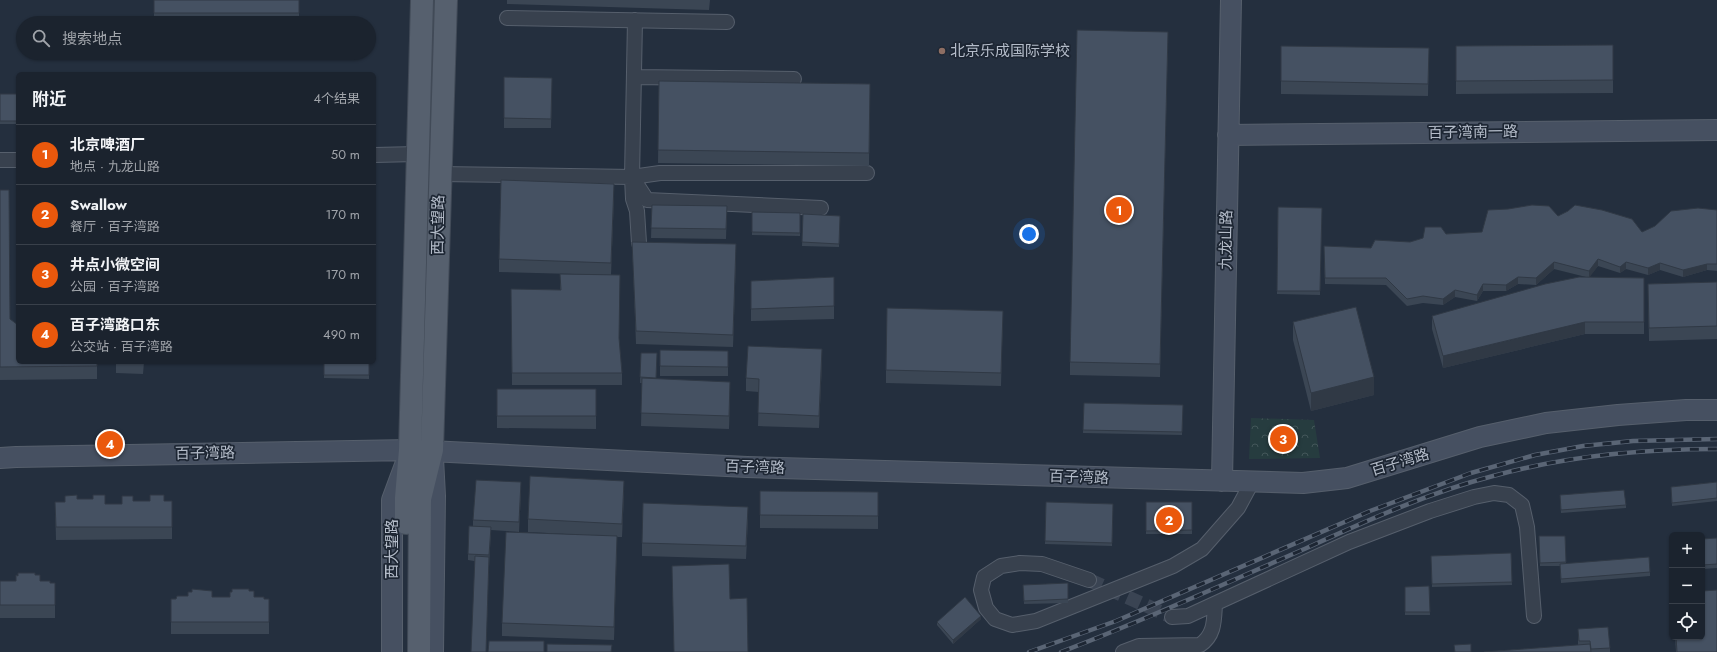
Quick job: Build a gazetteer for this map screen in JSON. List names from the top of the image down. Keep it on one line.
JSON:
{"streets":{"main road":["西大望路"],"street":["百子湾南一路","九龙山路","百子湾路"]},"crossings":[["百子湾南一路","九龙山路"],["西大望路","百子湾路"],["九龙山路","百子湾路"]],"places":["北京乐成国际学校"],"page":{"search":"搜索地点","heading":["附近","4个结果"],"list":[{"mark":"1","name":"北京啤酒厂","note":"地点 · 九龙山路","value":"50 m"},{"mark":"2","name":"Swallow","note":"餐厅 · 百子湾路","value":"170 m"},{"mark":"3","name":"井点小微空间","note":"公园 · 百子湾路","value":"170 m"},{"mark":"4","name":"百子湾路口东","note":"公交站 · 百子湾路","value":"490 m"}],"pins":["1","3","4","2"],"map_buttons":["+","−"]}}
